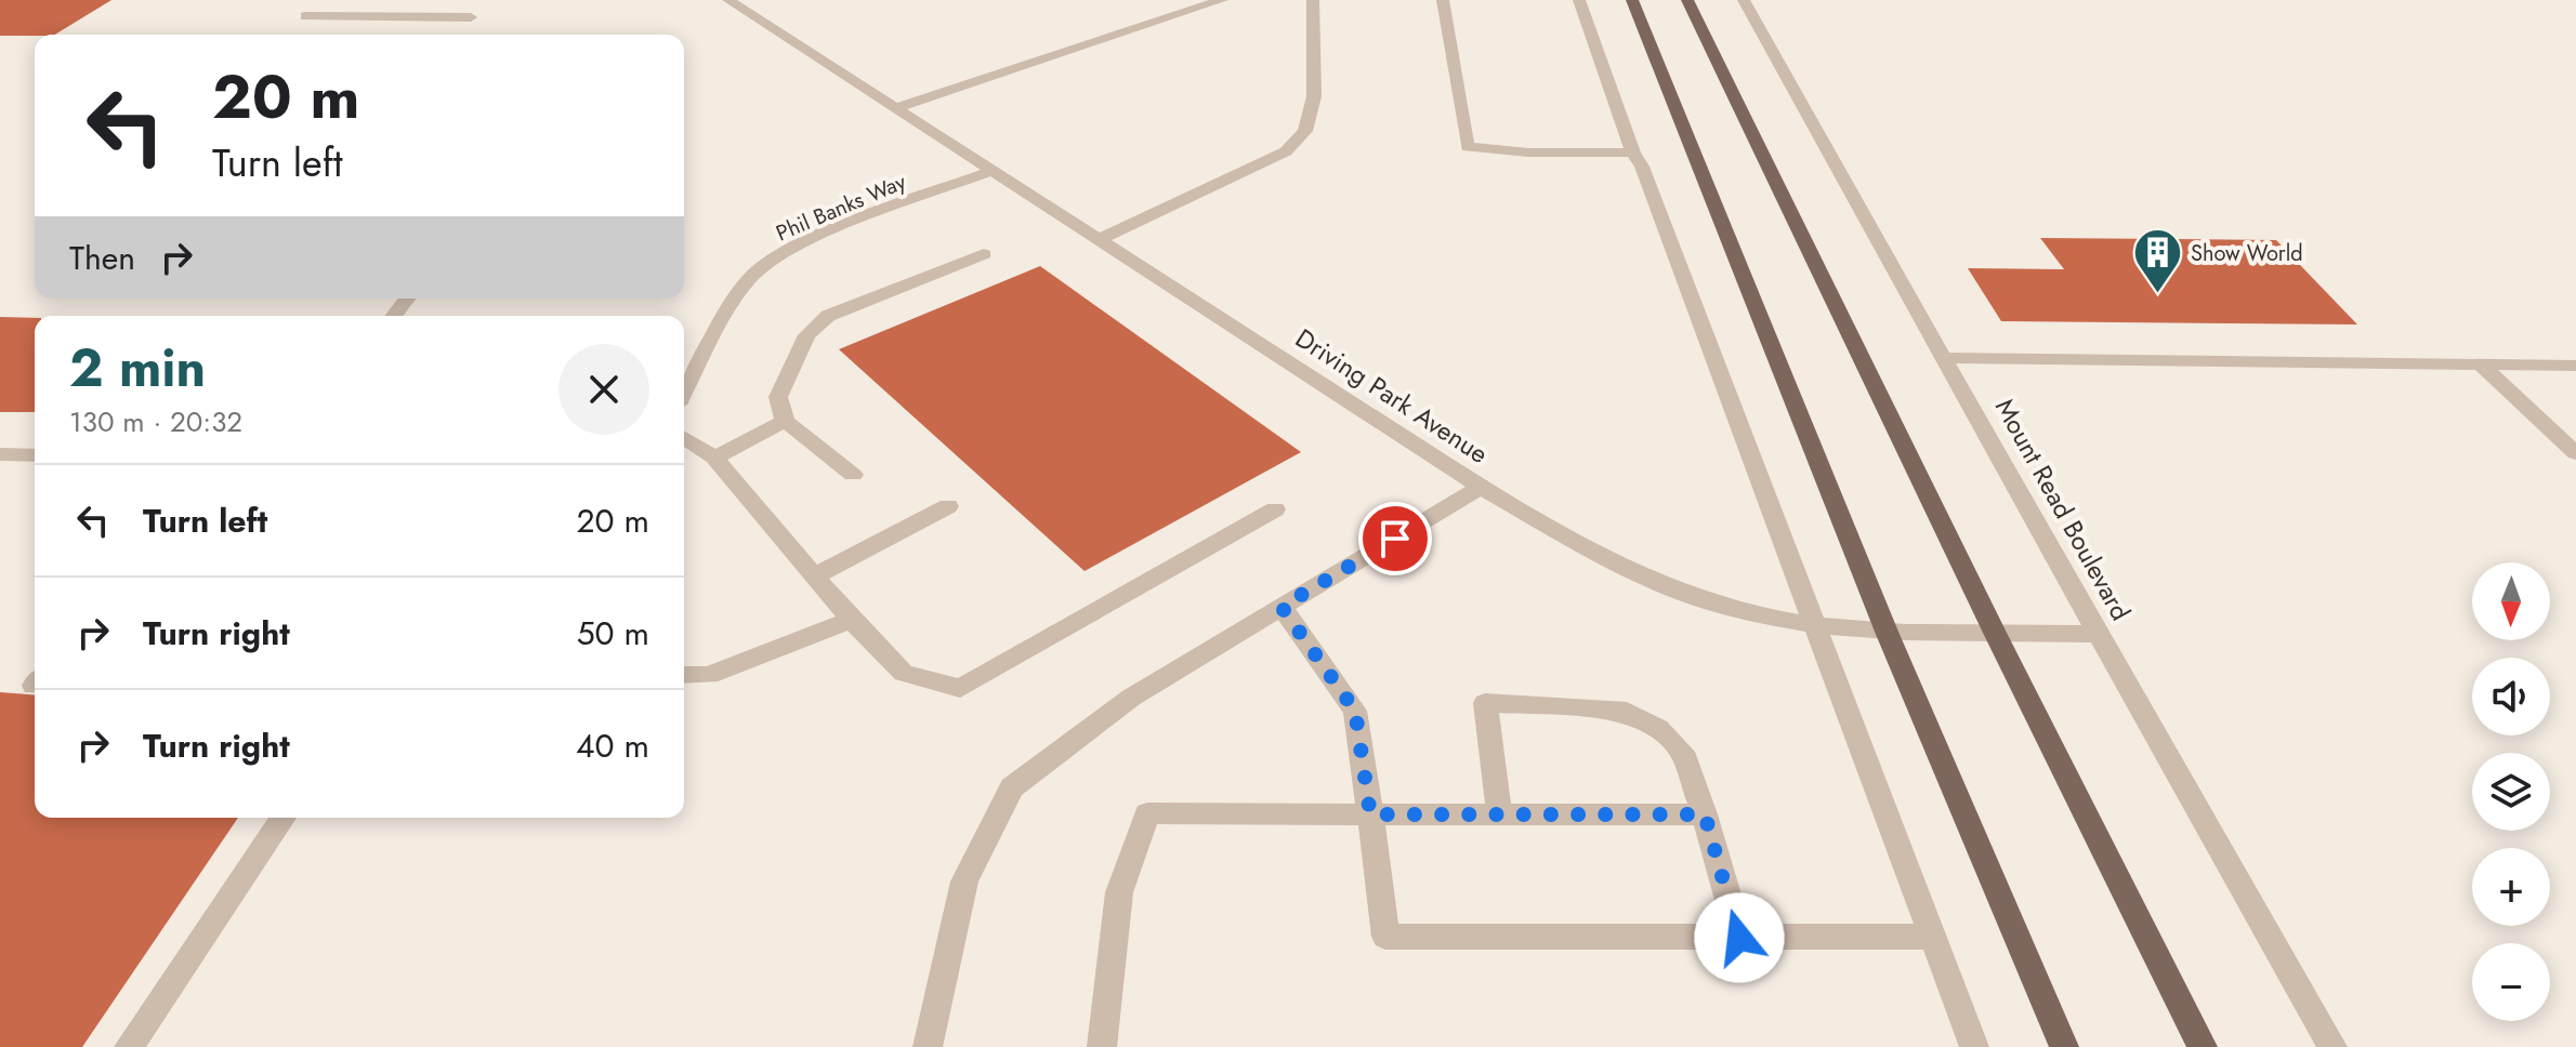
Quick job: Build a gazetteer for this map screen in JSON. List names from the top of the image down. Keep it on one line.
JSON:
{"streets":{"street":["Phil Banks Way","Driving Park Avenue","Mount Read Boulevard"]},"crossings":[["Phil Banks Way","Driving Park Avenue"],["Driving Park Avenue","Mount Read Boulevard"]],"places":{"building":["Show World"]},"north":"bottom","page":{"turn":["20 m","Turn left"],"then":"Then","heading":["2 min","130 m · 20:32"],"list":[{"name":"Turn left","value":"20 m"},{"name":"Turn right","value":"50 m"},{"name":"Turn right","value":"40 m"}],"map_buttons":["+","−"]}}
